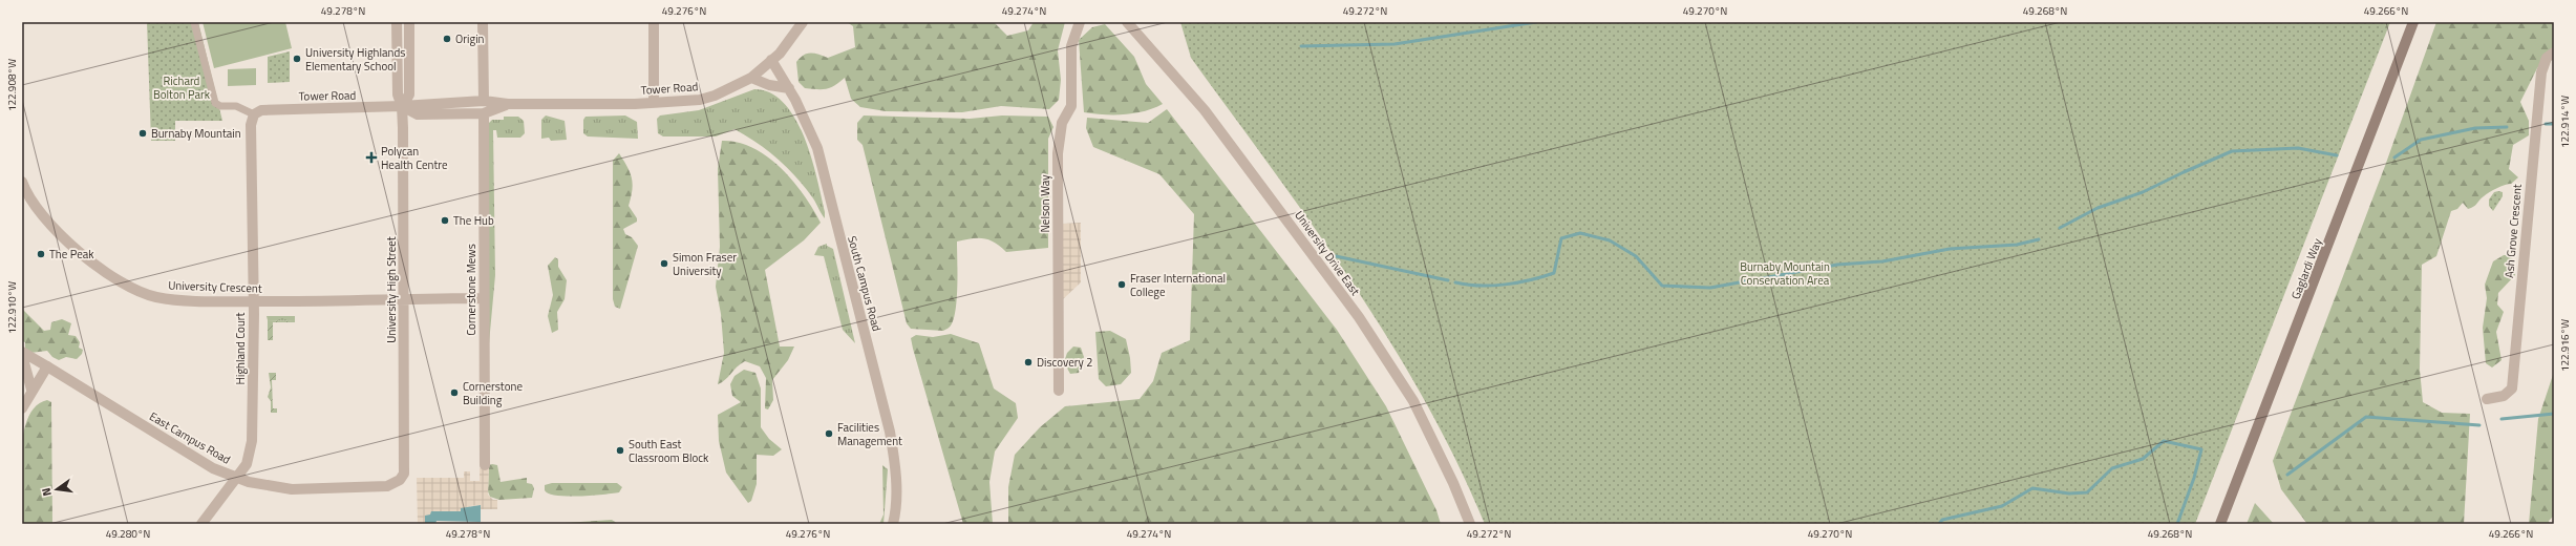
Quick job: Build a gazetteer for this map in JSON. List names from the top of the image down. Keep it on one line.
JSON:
{"streets":{"main road":["Gaglardi Way"],"street":["Tower Road","Nelson Way","Ash Grove Crescent","University Drive East","South Campus Road","University Crescent","University High Street","Cornerstone Mews","Highland Court","East Campus Road"]},"crossings":[["Tower Road","South Campus Road"],["Tower Road","University High Street"],["Tower Road","Cornerstone Mews"],["Tower Road","Highland Court"],["University Crescent","University High Street"],["University Crescent","Cornerstone Mews"],["University Crescent","Highland Court"],["University High Street","East Campus Road"],["Highland Court","East Campus Road"]],"parks":["Richard Bolton Park","Burnaby Mountain Conservation Area"],"places":{"other":["Origin","University Highlands Elementary School","Burnaby Mountain","The Hub","The Peak","Simon Fraser University","Fraser International College","Discovery 2","Cornerstone Building","Facilities Management","South East Classroom Block"],"health":["Polycan Health Centre"]},"north":"left","coordinates":["49.278°N","49.276°N","49.274°N","49.272°N","49.270°N","49.268°N","49.266°N","122.908°W","122.914°W","122.910°W","122.916°W","49.280°N"]}
